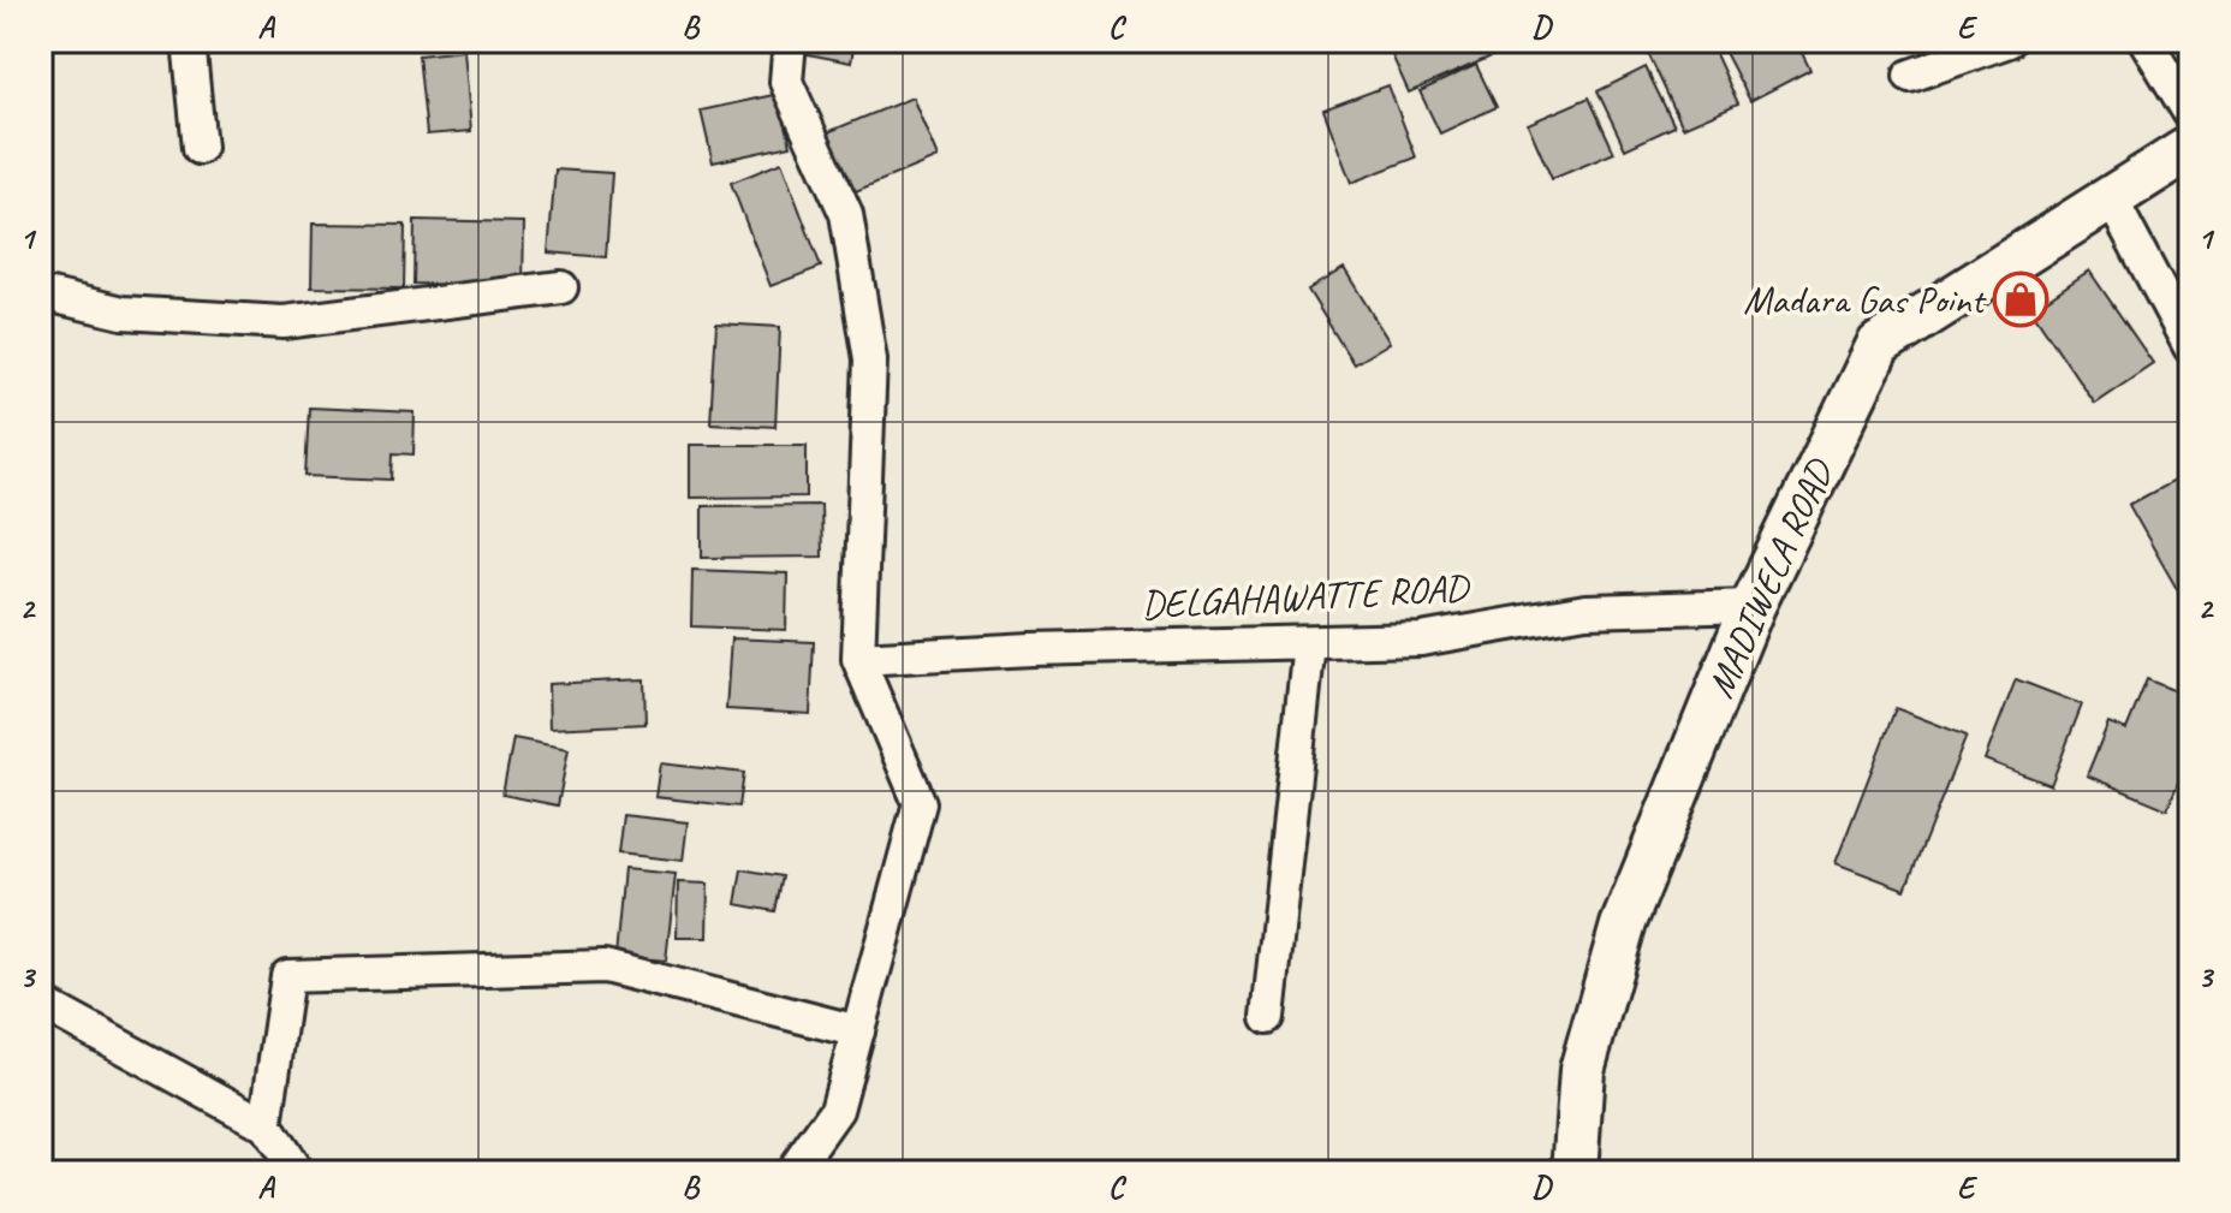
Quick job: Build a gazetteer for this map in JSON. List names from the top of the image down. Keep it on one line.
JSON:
{"streets":{"main road":["MADIWELA ROAD"],"street":["DELGAHAWATTE ROAD"]},"crossings":[["MADIWELA ROAD","DELGAHAWATTE ROAD"]],"places":{"shop":["Madara Gas Point"]},"grid":{"columns":["A","B","C","D","E"],"rows":["1","2","3"]}}
